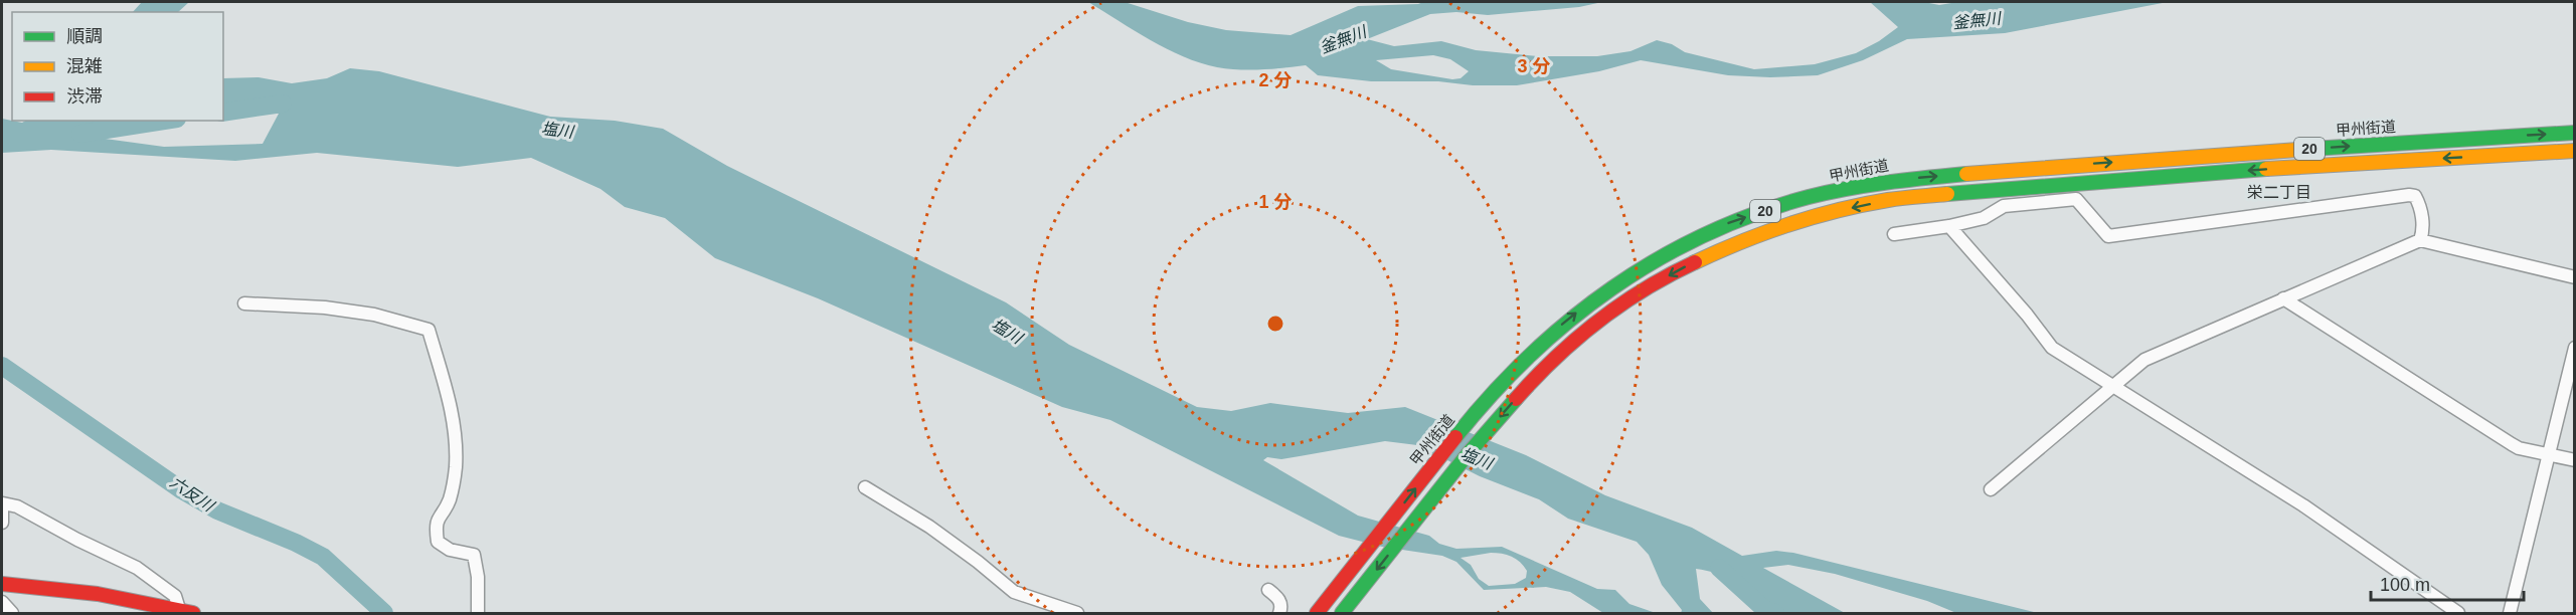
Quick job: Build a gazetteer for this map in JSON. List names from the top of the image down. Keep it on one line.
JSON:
{"streets":{"main road":["甲州街道","20"]},"districts":["栄二丁目"],"water":["釜無川","塩川","六反川"],"legend":["順調","混雑","渋滞"],"scale_bar":"100 m","rings":["3 分","2 分","1 分"]}
